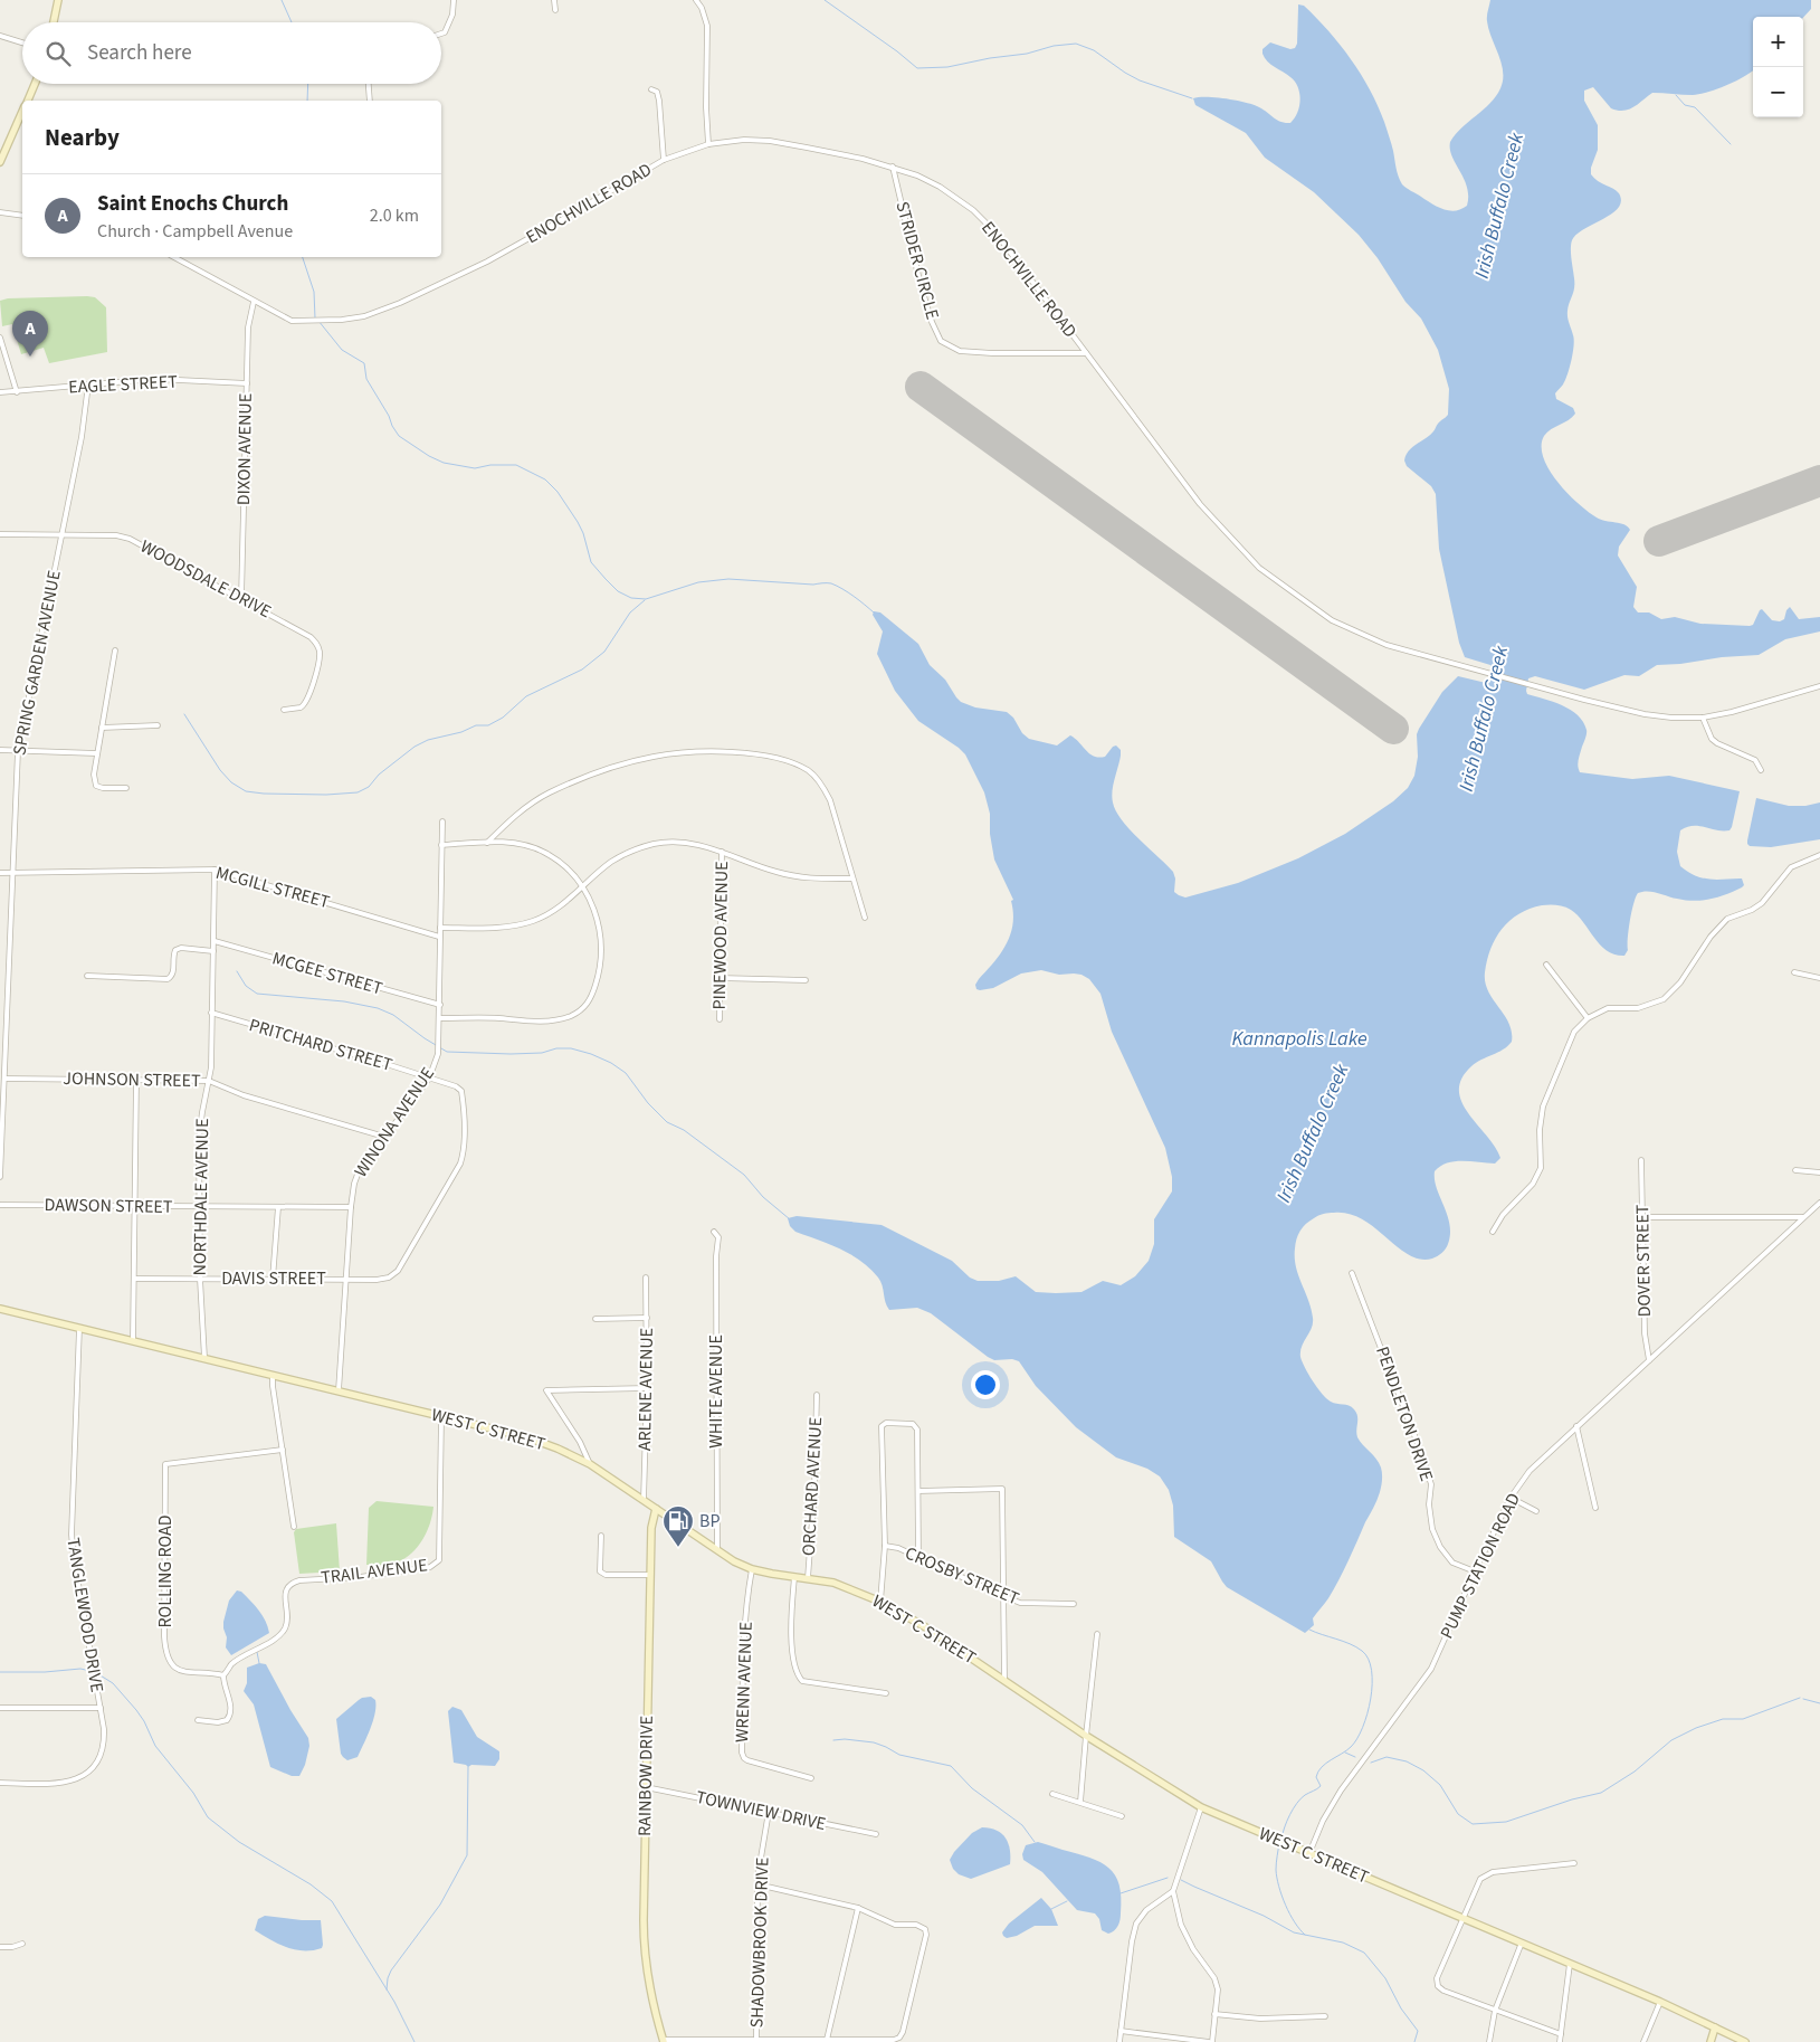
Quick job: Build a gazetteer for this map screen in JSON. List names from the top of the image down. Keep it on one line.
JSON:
{"streets":{"main road":["WEST C STREET","RAINBOW DRIVE"],"street":["ENOCHVILLE ROAD","STRIDER CIRCLE","EAGLE STREET","DIXON AVENUE","WOODSDALE DRIVE","SPRING GARDEN AVENUE","MCGILL STREET","PINEWOOD AVENUE","MCGEE STREET","PRITCHARD STREET","JOHNSON STREET","WINONA AVENUE","NORTHDALE AVENUE","DAWSON STREET","DOVER STREET","DAVIS STREET","ARLENE AVENUE","WHITE AVENUE","PENDLETON DRIVE","ORCHARD AVENUE","PUMP STATION ROAD","ROLLING ROAD","TRAIL AVENUE","CROSBY STREET","TANGLEWOOD DRIVE","WRENN AVENUE","TOWNVIEW DRIVE","SHADOWBROOK DRIVE"]},"crossings":[["ENOCHVILLE ROAD","STRIDER CIRCLE"],["ENOCHVILLE ROAD","DIXON AVENUE"],["EAGLE STREET","DIXON AVENUE"],["EAGLE STREET","SPRING GARDEN AVENUE"],["DIXON AVENUE","WOODSDALE DRIVE"],["WOODSDALE DRIVE","SPRING GARDEN AVENUE"],["SPRING GARDEN AVENUE","MCGILL STREET"],["SPRING GARDEN AVENUE","JOHNSON STREET"],["MCGILL STREET","WINONA AVENUE"],["MCGILL STREET","NORTHDALE AVENUE"],["MCGEE STREET","WINONA AVENUE"],["MCGEE STREET","NORTHDALE AVENUE"],["PRITCHARD STREET","WINONA AVENUE"],["PRITCHARD STREET","NORTHDALE AVENUE"],["PRITCHARD STREET","DAVIS STREET"],["JOHNSON STREET","WINONA AVENUE"],["JOHNSON STREET","NORTHDALE AVENUE"],["WINONA AVENUE","DAWSON STREET"],["WINONA AVENUE","DAVIS STREET"],["WINONA AVENUE","WEST C STREET"],["NORTHDALE AVENUE","DAWSON STREET"],["NORTHDALE AVENUE","DAVIS STREET"],["NORTHDALE AVENUE","WEST C STREET"],["DOVER STREET","PUMP STATION ROAD"],["ARLENE AVENUE","WEST C STREET"],["WHITE AVENUE","WEST C STREET"],["PENDLETON DRIVE","PUMP STATION ROAD"],["WEST C STREET","ORCHARD AVENUE"],["WEST C STREET","PUMP STATION ROAD"],["WEST C STREET","TRAIL AVENUE"],["WEST C STREET","TANGLEWOOD DRIVE"],["WEST C STREET","WRENN AVENUE"],["WEST C STREET","RAINBOW DRIVE"],["ROLLING ROAD","TRAIL AVENUE"],["RAINBOW DRIVE","TOWNVIEW DRIVE"],["TOWNVIEW DRIVE","SHADOWBROOK DRIVE"]],"water":["Irish Buffalo Creek","Kannapolis Lake"],"places":{"fuel station":["BP"]},"page":{"map_buttons":["+","−"],"search":"Search here","heading":"Nearby","list":[{"mark":"A","name":"Saint Enochs Church","note":"Church · Campbell Avenue","value":"2.0 km"}],"pins":"A"}}
